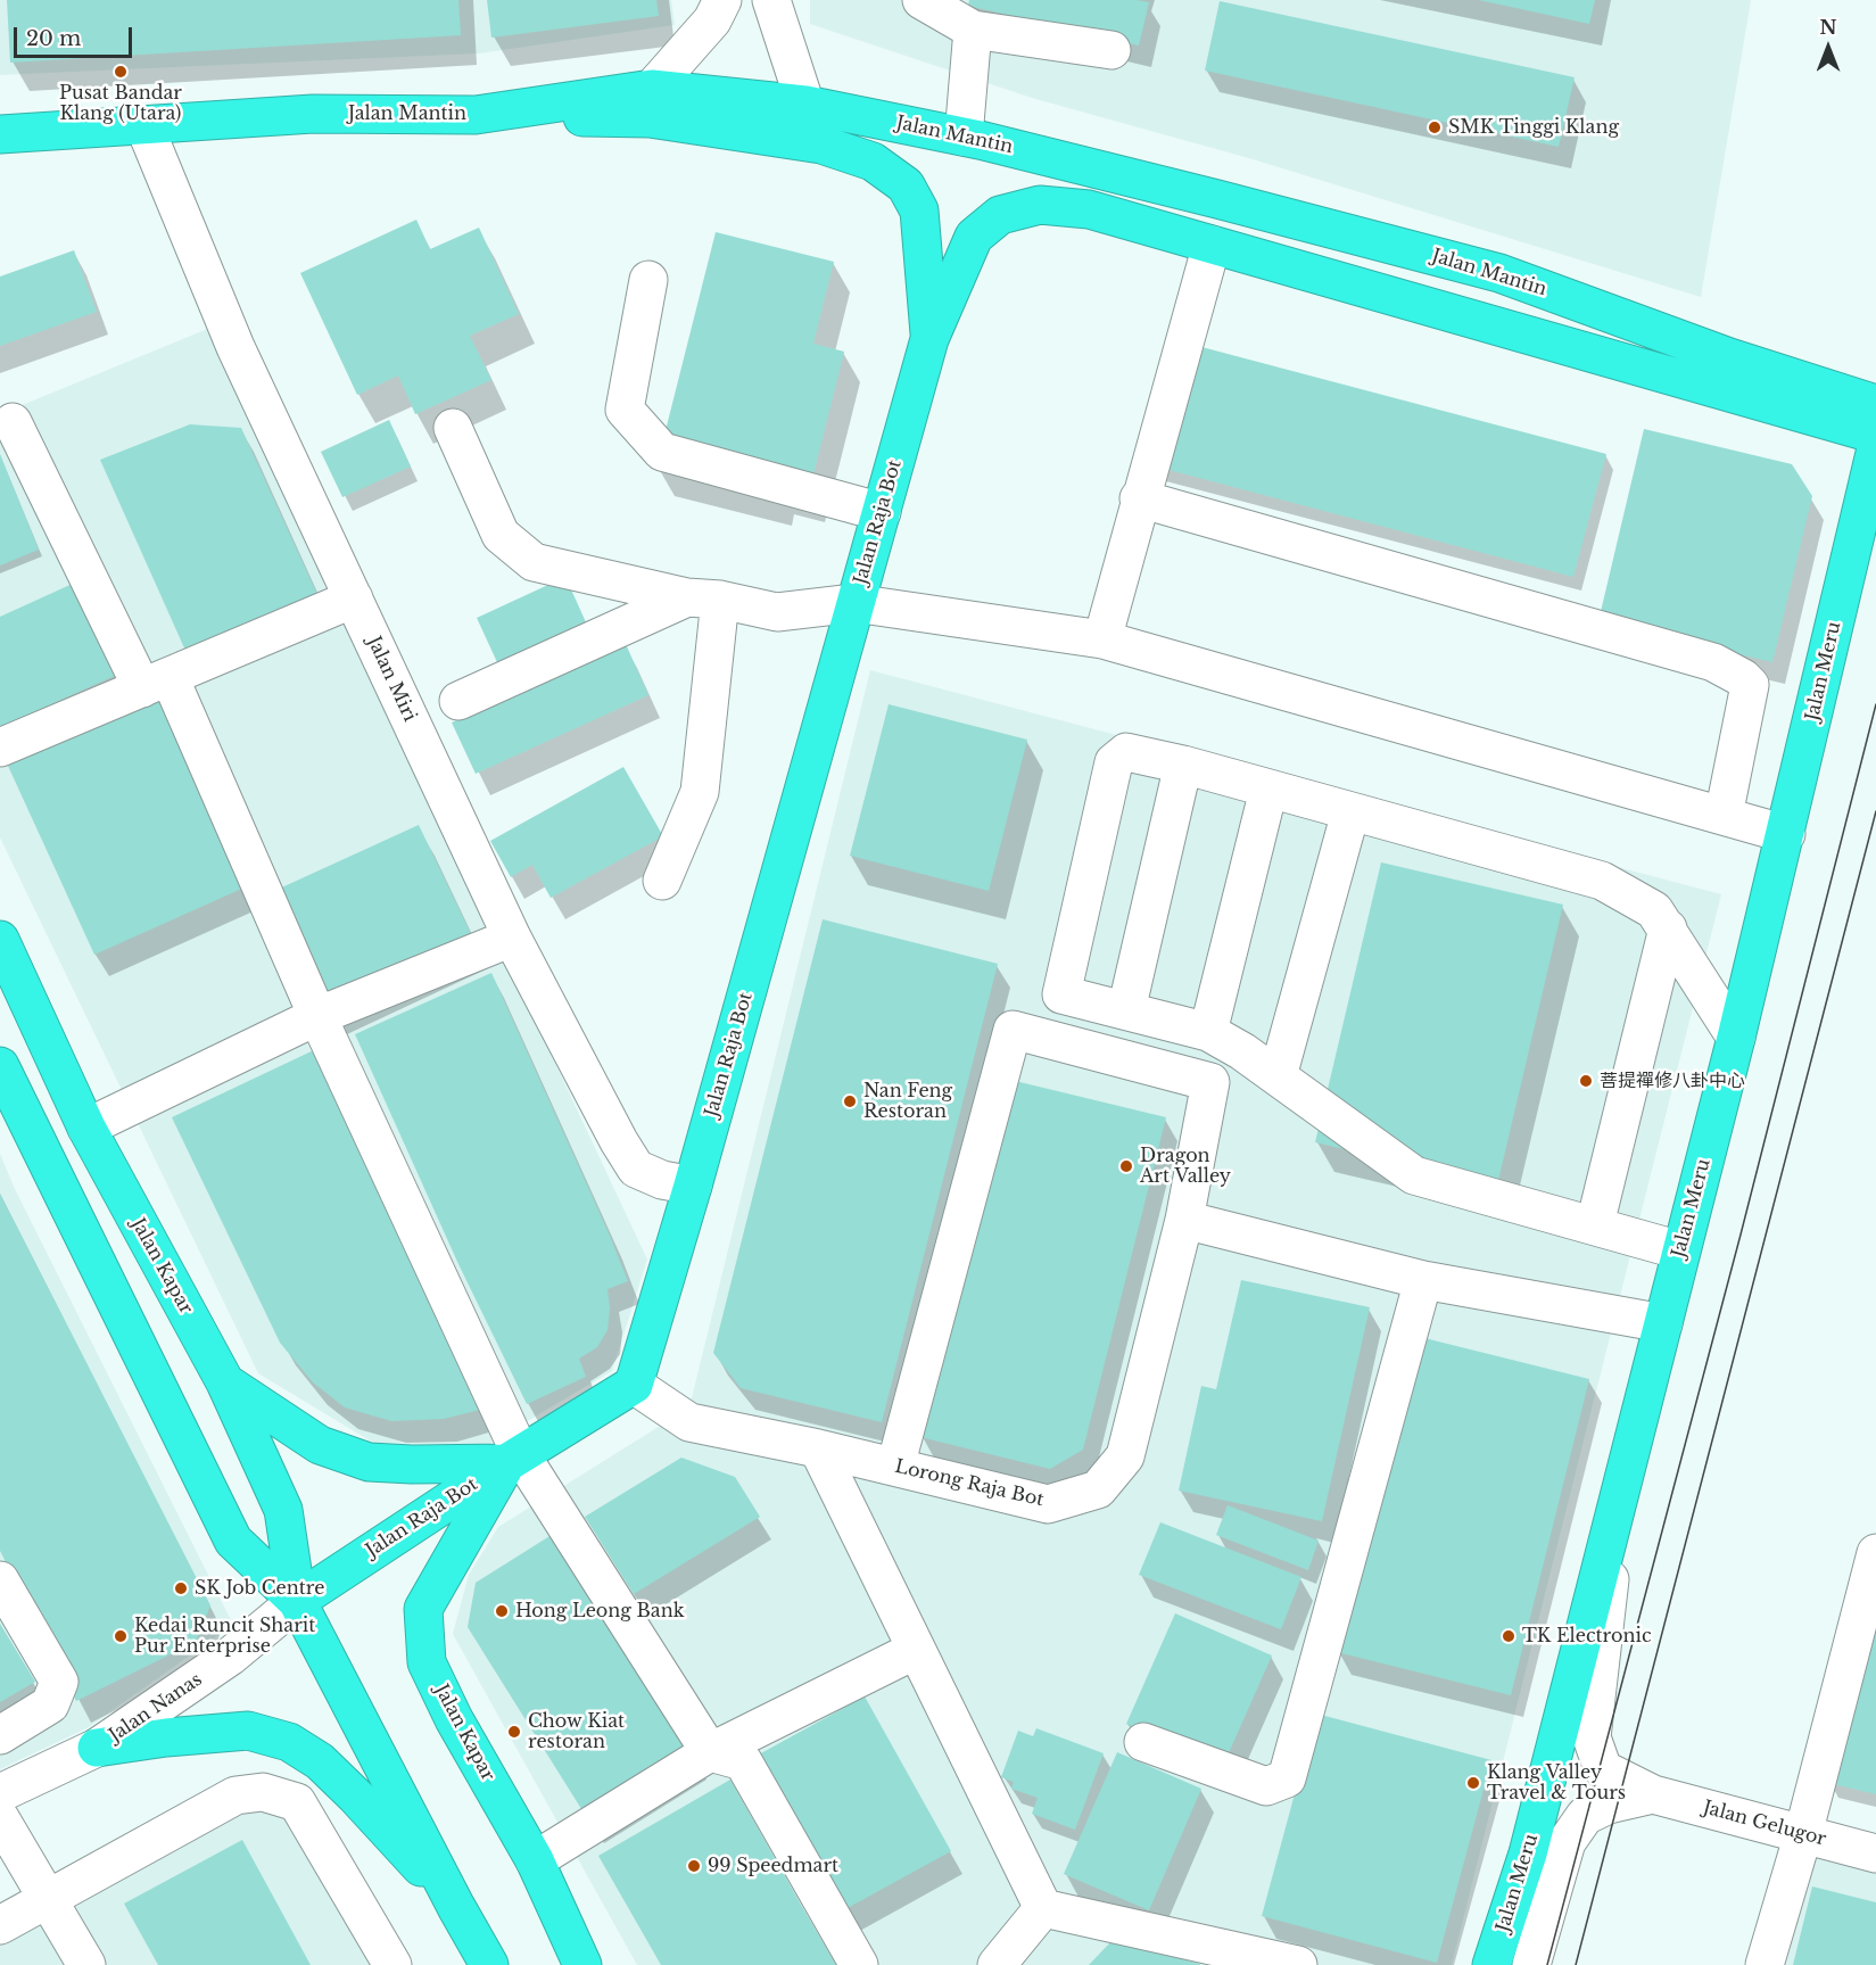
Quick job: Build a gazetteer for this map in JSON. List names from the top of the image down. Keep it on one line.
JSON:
{"streets":{"highway":["Jalan Mantin","Jalan Raja Bot","Jalan Meru","Jalan Kapar"],"street":["Jalan Miri","Lorong Raja Bot","Jalan Nanas","Jalan Gelugor"]},"crossings":[["Jalan Mantin","Jalan Miri"],["Jalan Raja Bot","Jalan Miri"],["Jalan Raja Bot","Jalan Kapar"],["Jalan Raja Bot","Lorong Raja Bot"],["Jalan Raja Bot","Jalan Nanas"],["Jalan Meru","Jalan Gelugor"],["Jalan Kapar","Jalan Nanas"]],"places":["Pusat Bandar Klang (Utara)","SMK Tinggi Klang","菩提禪修八卦中心","Nan Feng Restoran","Dragon Art Valley","SK Job Centre","Hong Leong Bank","Kedai Runcit Sharit Pur Enterprise","TK Electronic","Chow Kiat restoran","Klang Valley Travel & Tours","99 Speedmart"],"scale_bar":"20 m","north":"top"}
